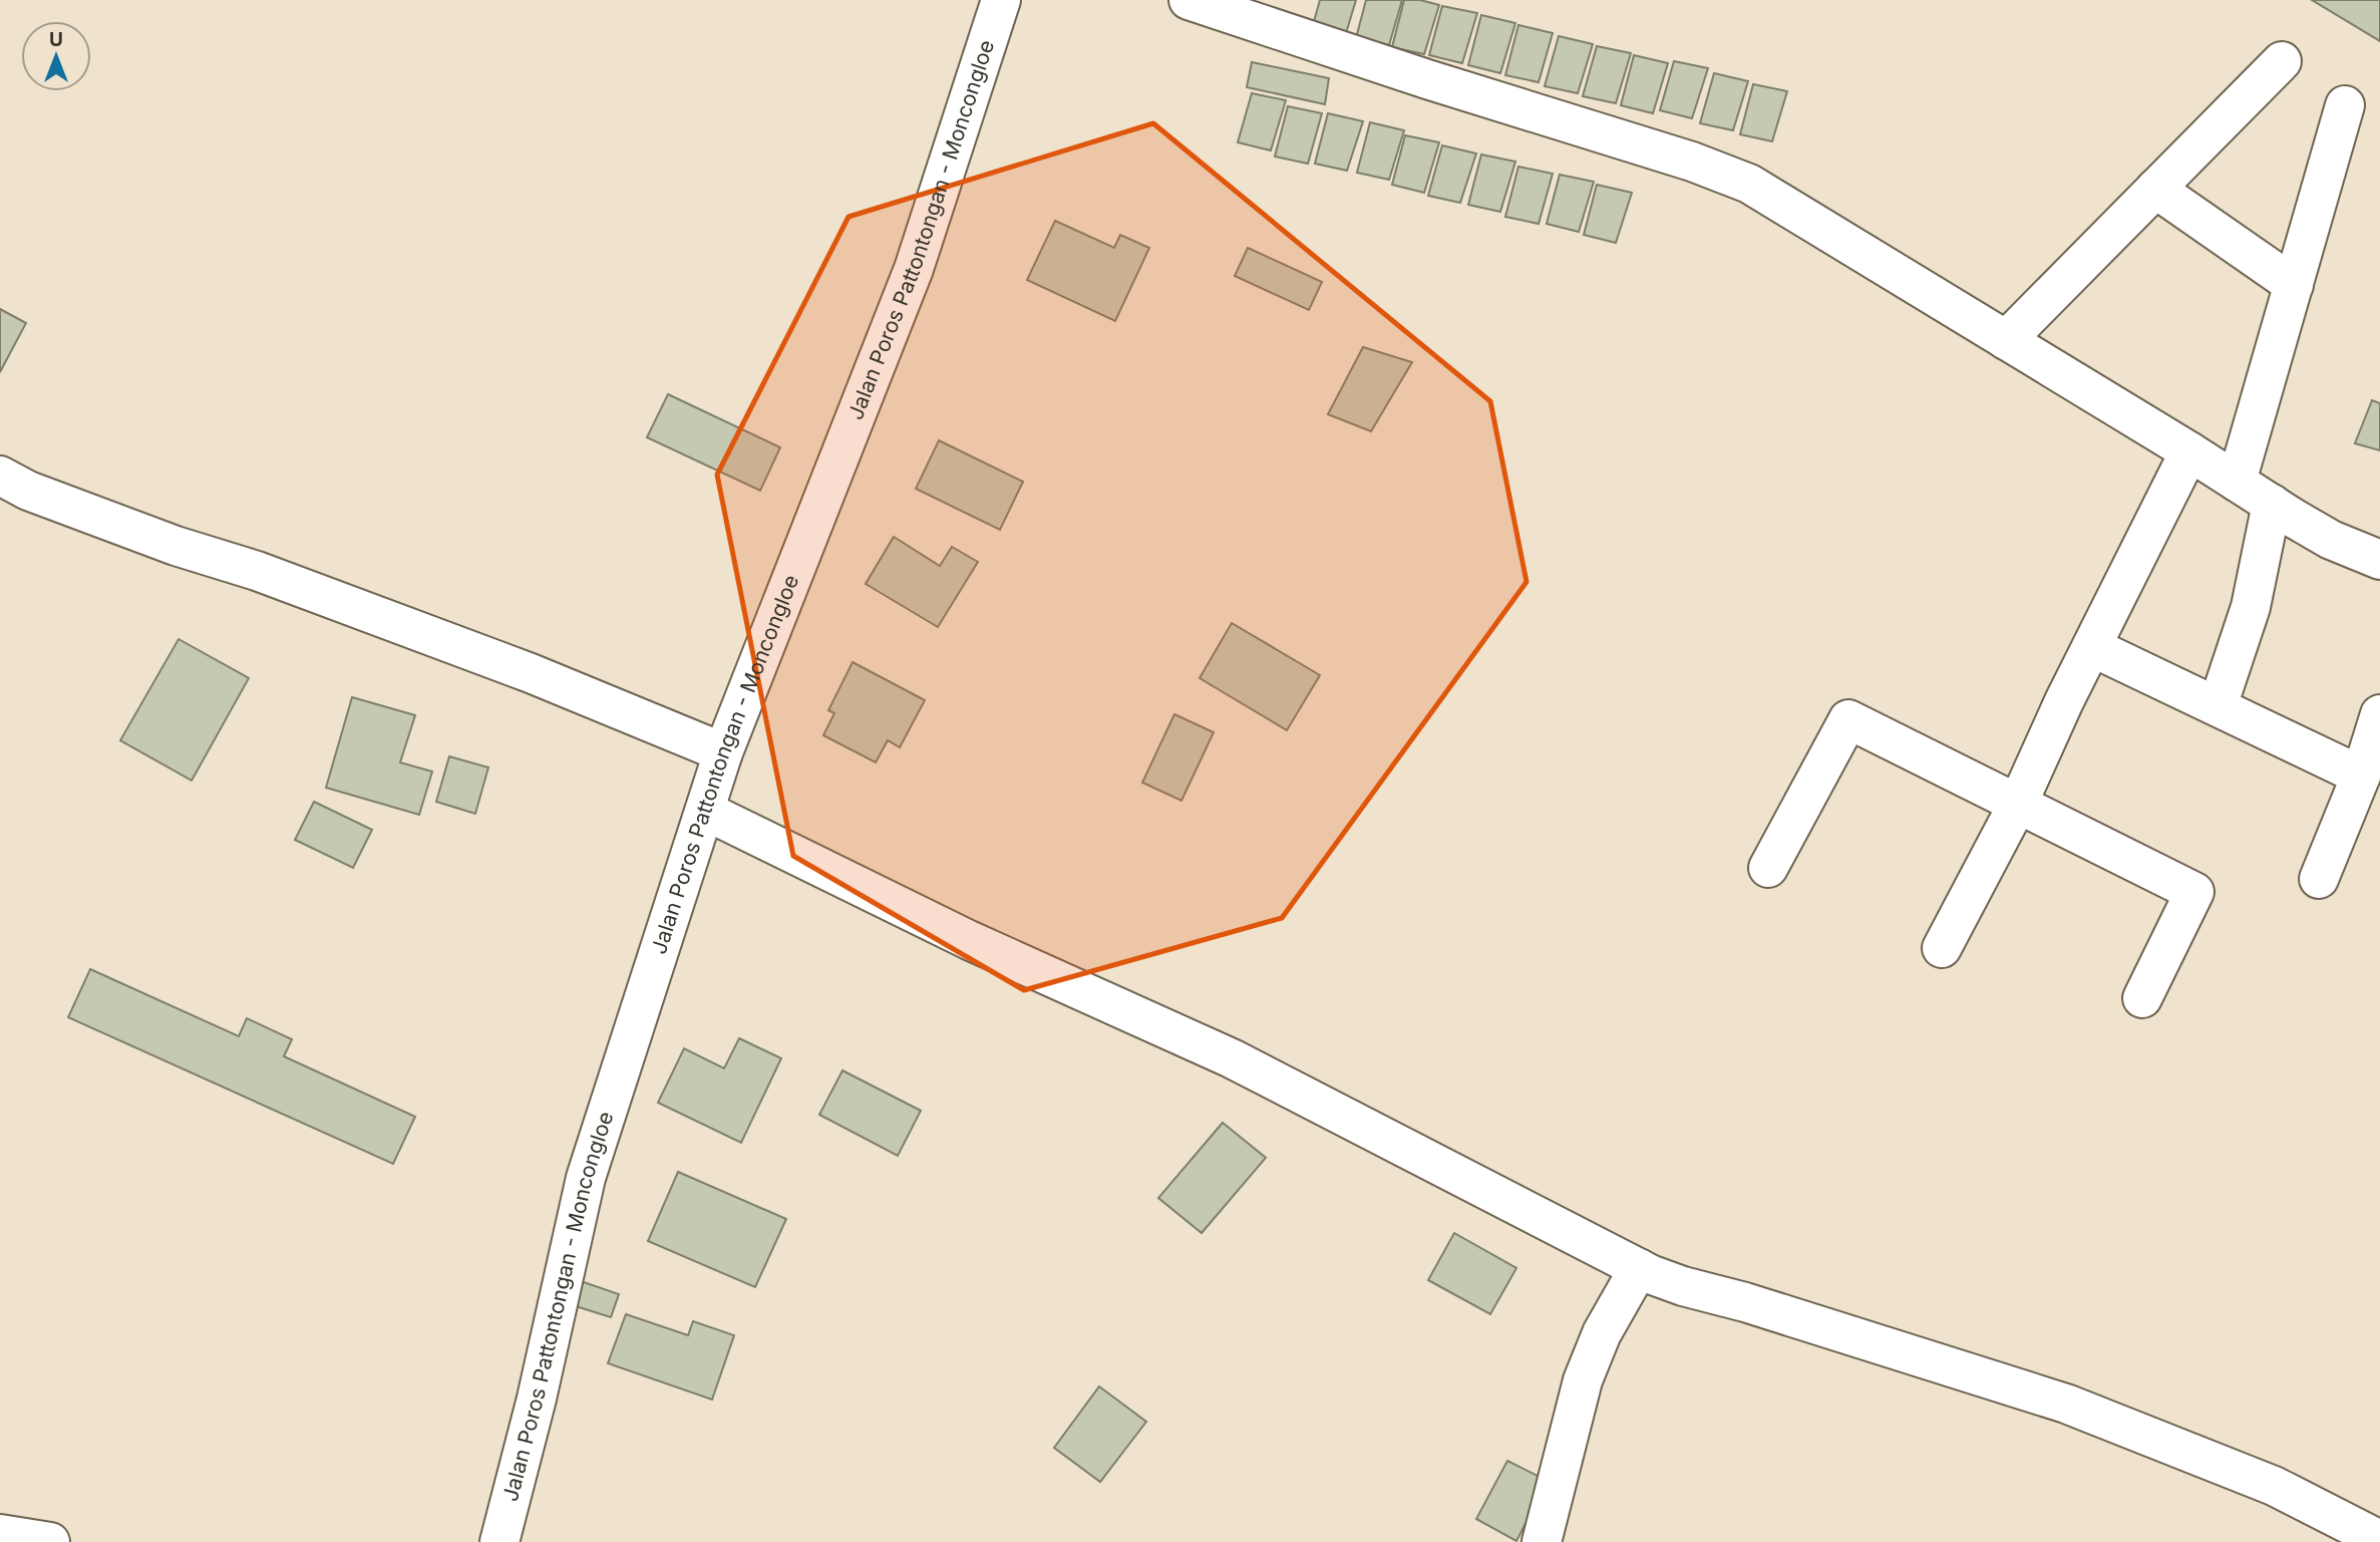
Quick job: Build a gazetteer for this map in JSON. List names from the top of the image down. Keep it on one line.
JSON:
{"streets":{"street":["Jalan Poros Pattontongan - Moncongloe"]},"north":"top"}
